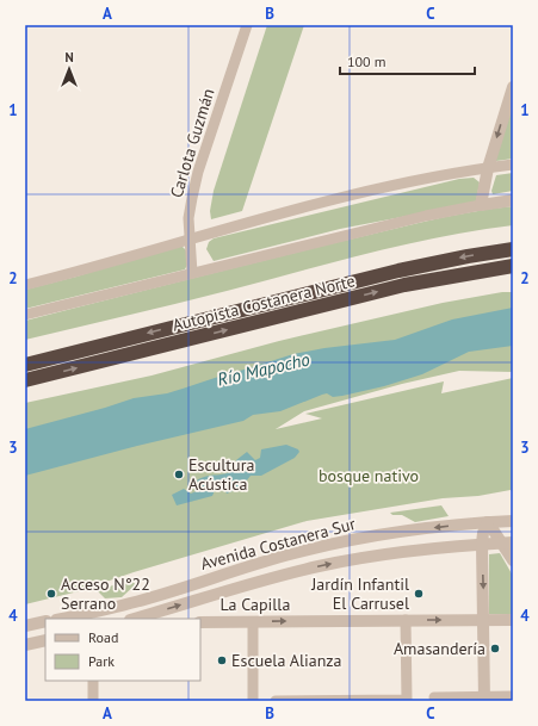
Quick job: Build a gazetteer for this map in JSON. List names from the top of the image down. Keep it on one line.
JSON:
{"streets":{"highway":["Autopista Costanera Norte"],"street":["Carlota Guzmán","Avenida Costanera Sur","La Capilla"]},"one_way":["La Capilla"],"water":["Río Mapocho"],"parks":["bosque nativo"],"places":["Escultura Acústica","Acceso N°22 Serrano","Jardín Infantil El Carrusel","Amasandería","Escuela Alianza"],"legend":["Road","Park"],"scale_bar":"100 m","north":"top","grid":{"columns":["A","B","C"],"rows":["1","2","3","4"]}}
